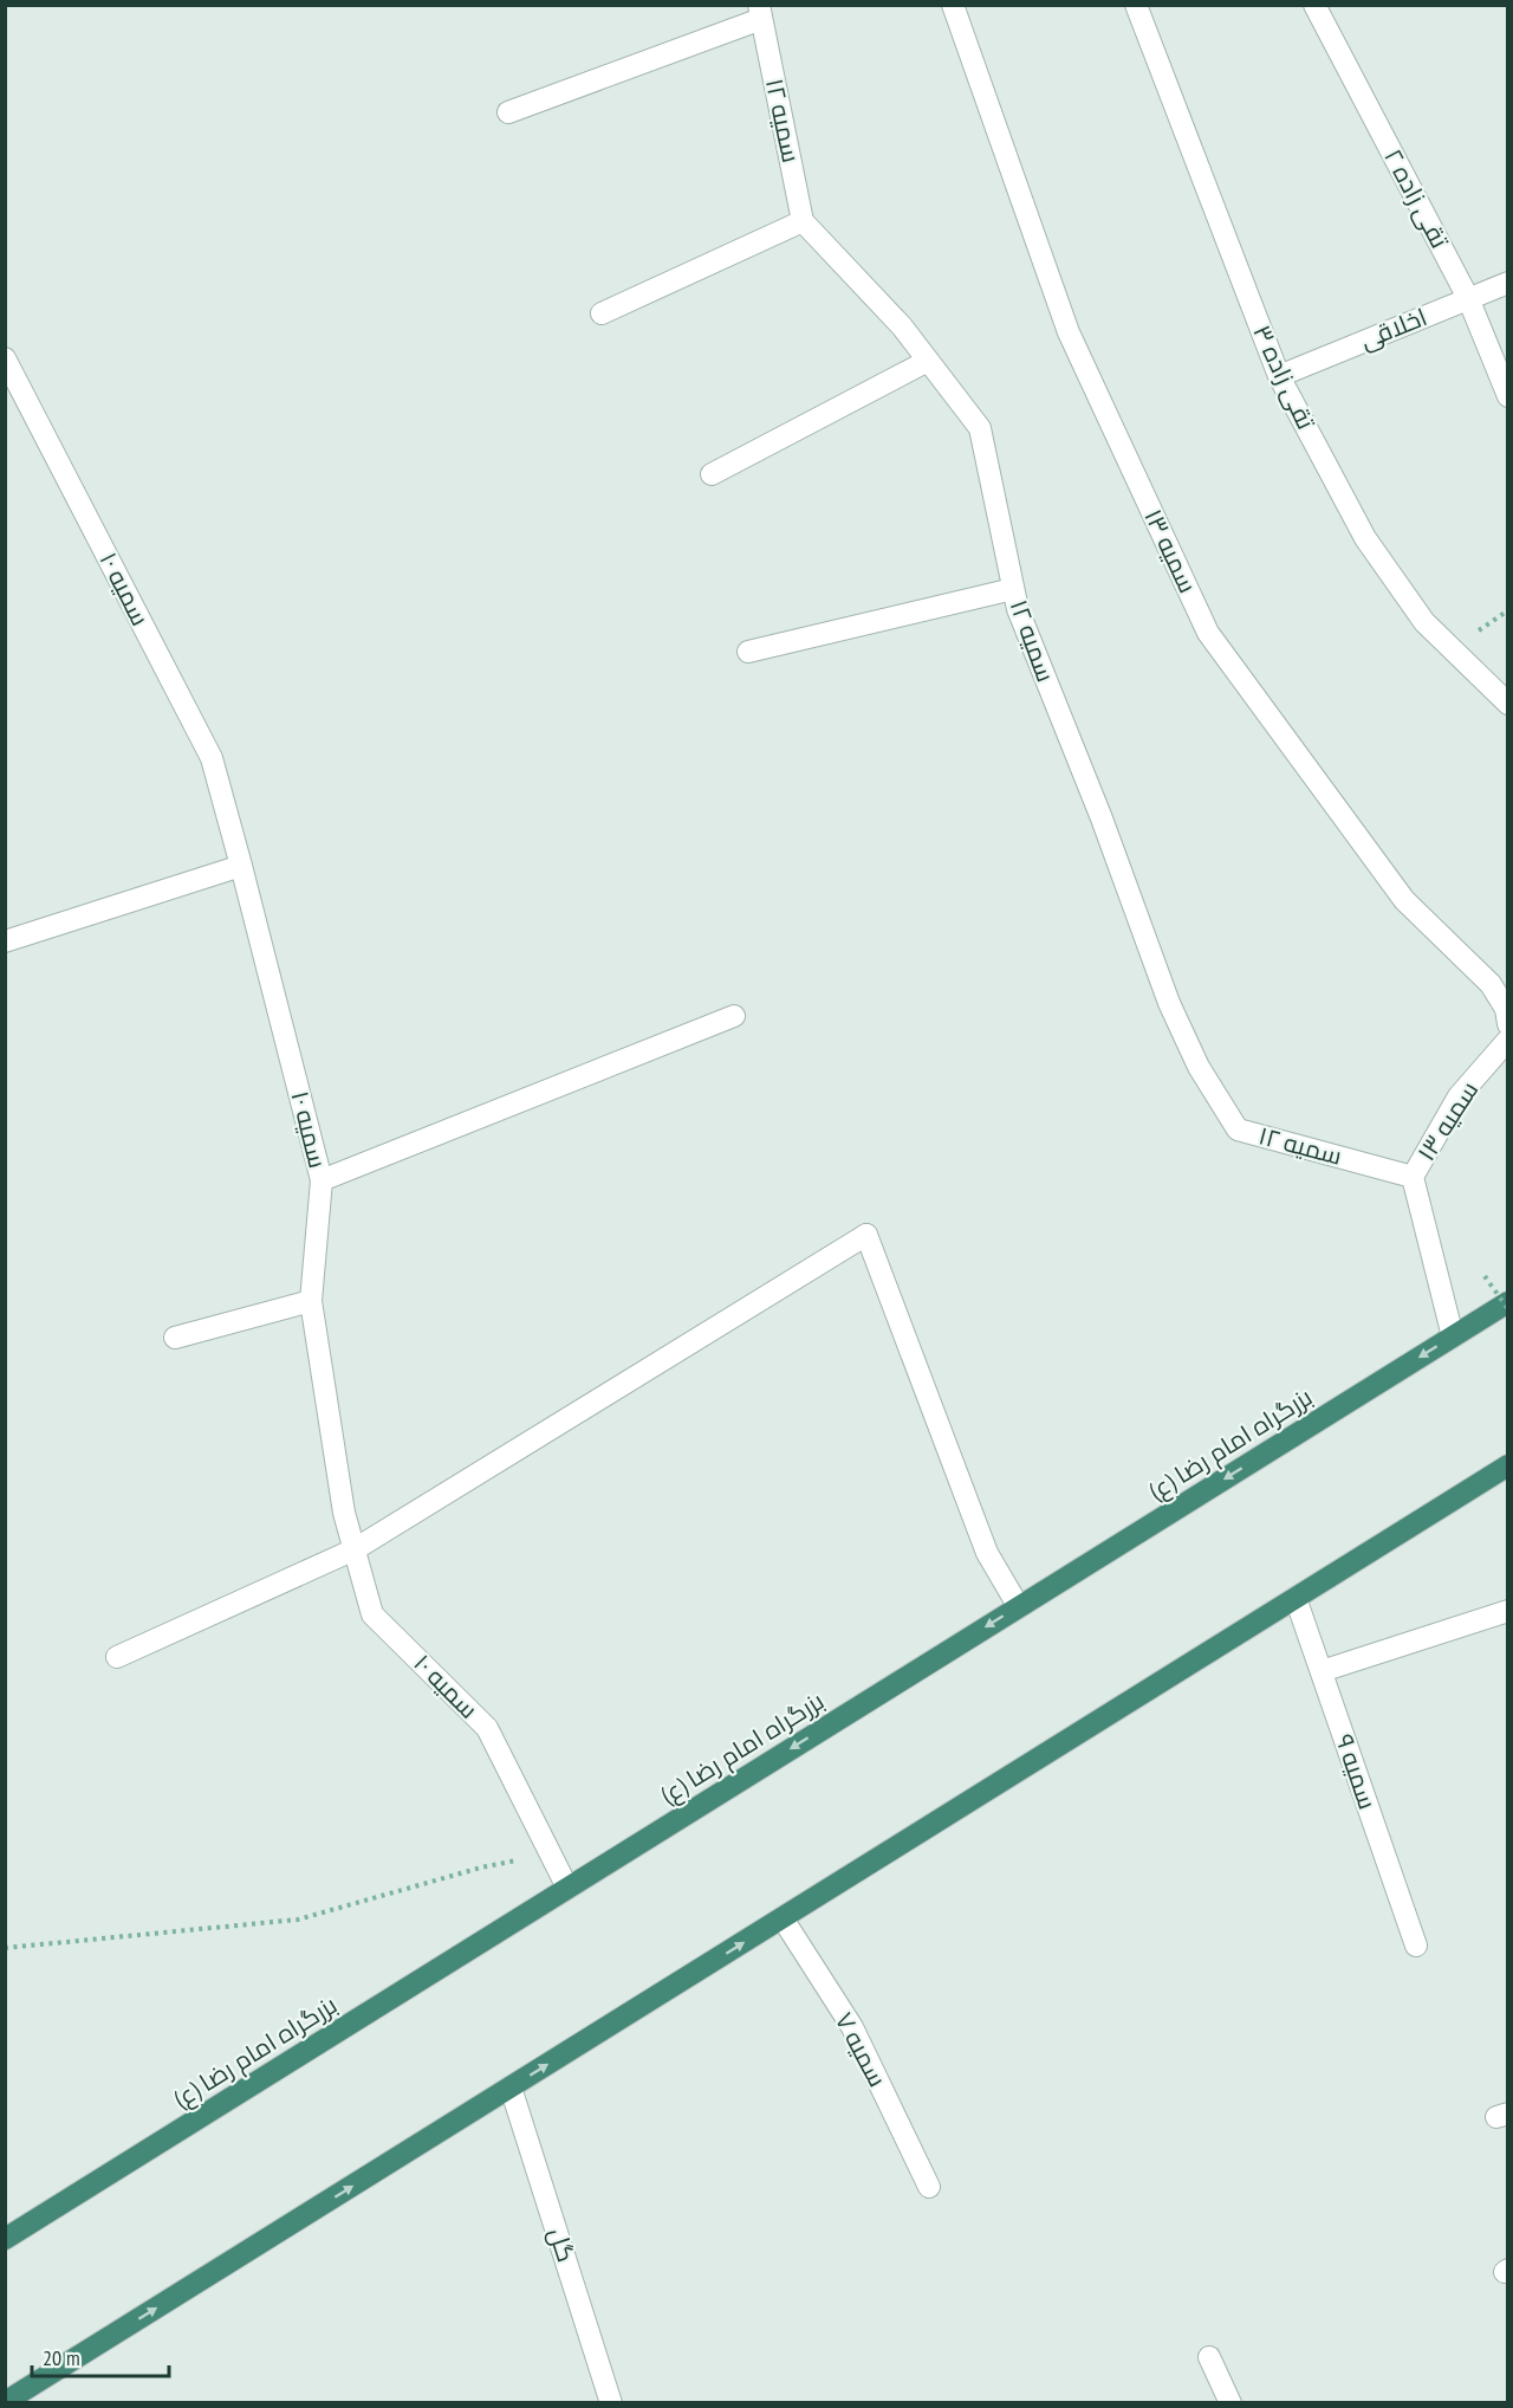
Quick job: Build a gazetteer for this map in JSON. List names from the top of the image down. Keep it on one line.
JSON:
{"streets":{"highway":["بزرگراه امام رضا (ع)"],"street":["سمیه ۱۲","تقی زاده ۲","اخلاقی","تقی زاده ۳","سمیه ۱۳","سمیه ۱۰","سمیه ۹","سمیه ۷","گل"]},"crossings":[["سمیه ۱۲","سمیه ۱۳"],["تقی زاده ۲","اخلاقی"],["اخلاقی","تقی زاده ۳"],["سمیه ۱۳","بزرگراه امام رضا (ع)"],["سمیه ۱۰","بزرگراه امام رضا (ع)"]],"scale_bar":"20 m"}
